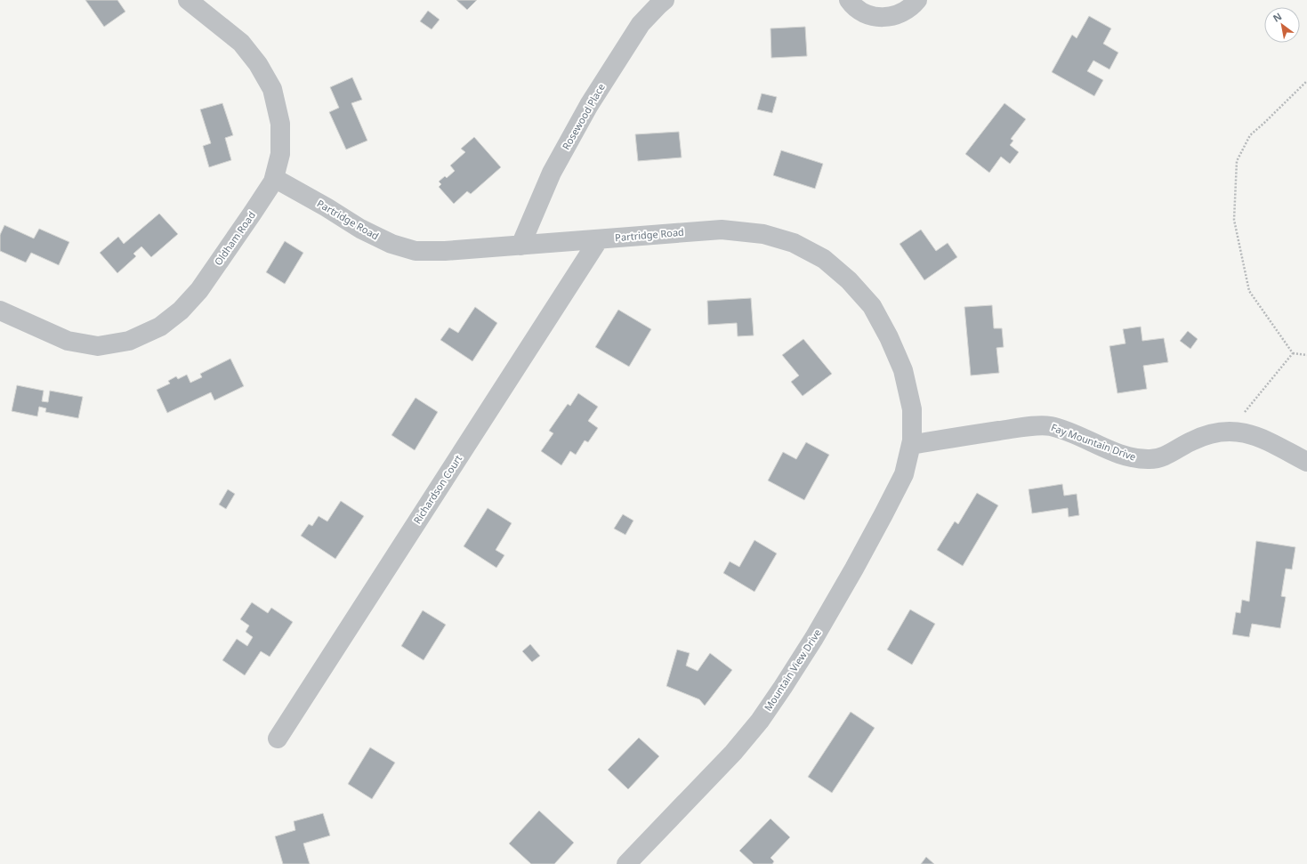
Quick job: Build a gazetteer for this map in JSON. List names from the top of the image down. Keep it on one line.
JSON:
{"streets":{"street":["Rosewood Place","Partridge Road","Oldham Road","Fay Mountain Drive","Richardson Court","Mountain View Drive"]},"crossings":[["Rosewood Place","Partridge Road"],["Partridge Road","Oldham Road"],["Partridge Road","Fay Mountain Drive"],["Partridge Road","Richardson Court"],["Partridge Road","Mountain View Drive"],["Fay Mountain Drive","Mountain View Drive"]],"north":"top left"}
